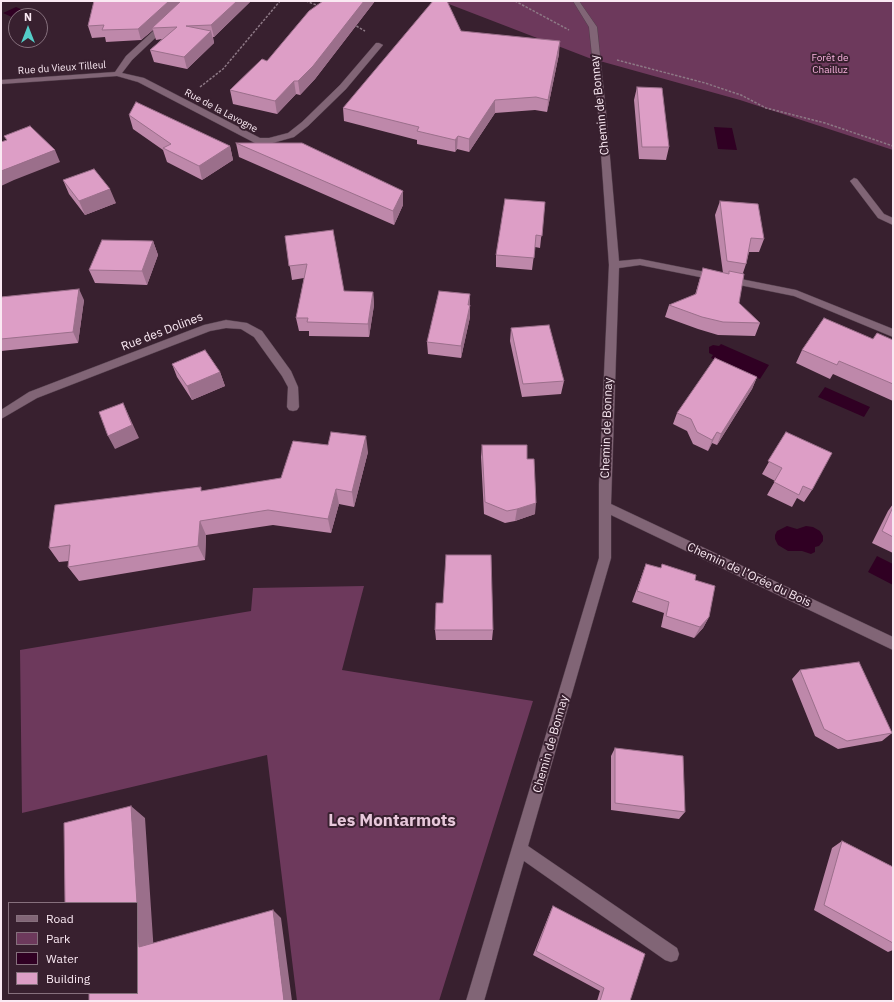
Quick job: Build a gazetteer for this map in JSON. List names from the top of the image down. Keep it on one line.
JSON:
{"streets":{"street":["Rue du Vieux Tilleul","Chemin de Bonnay","Rue de la Lavogne","Rue des Dolines","Chemin de l’Orée du Bois"]},"crossings":[["Rue du Vieux Tilleul","Rue de la Lavogne"],["Chemin de Bonnay","Chemin de l’Orée du Bois"]],"districts":["Les Montarmots"],"parks":["Forêt de Chailluz"],"legend":["Road","Park","Water","Building"],"north":"top"}
